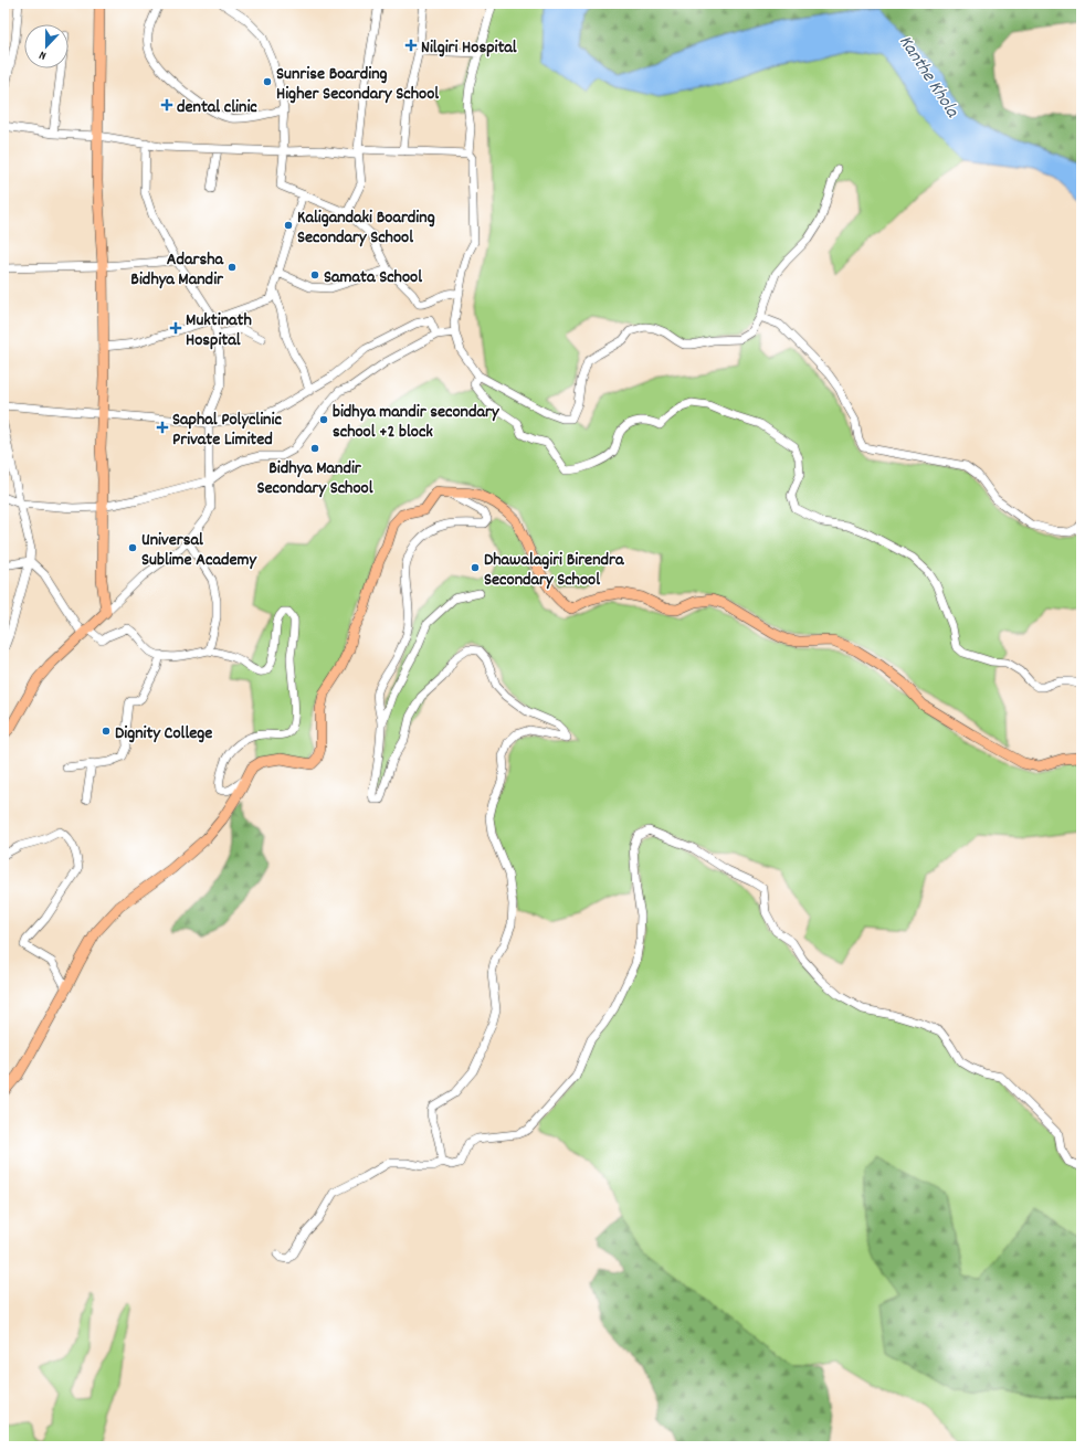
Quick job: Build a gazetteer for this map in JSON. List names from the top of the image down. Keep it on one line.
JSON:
{"water":["Kanthe Khola"],"places":{"health":["Nilgiri Hospital","dental clinic","Muktinath Hospital","Saphal Polyclinic Private Limited"],"other":["Sunrise Boarding Higher Secondary School","Kaligandaki Boarding Secondary School","Adarsha Bidhya Mandir","Samata School","bidhya mandir secondary school +2 block","Bidhya Mandir Secondary School","Universal Sublime Academy","Dhawalagiri Birendra Secondary School","Dignity College"]},"north":"bottom"}
